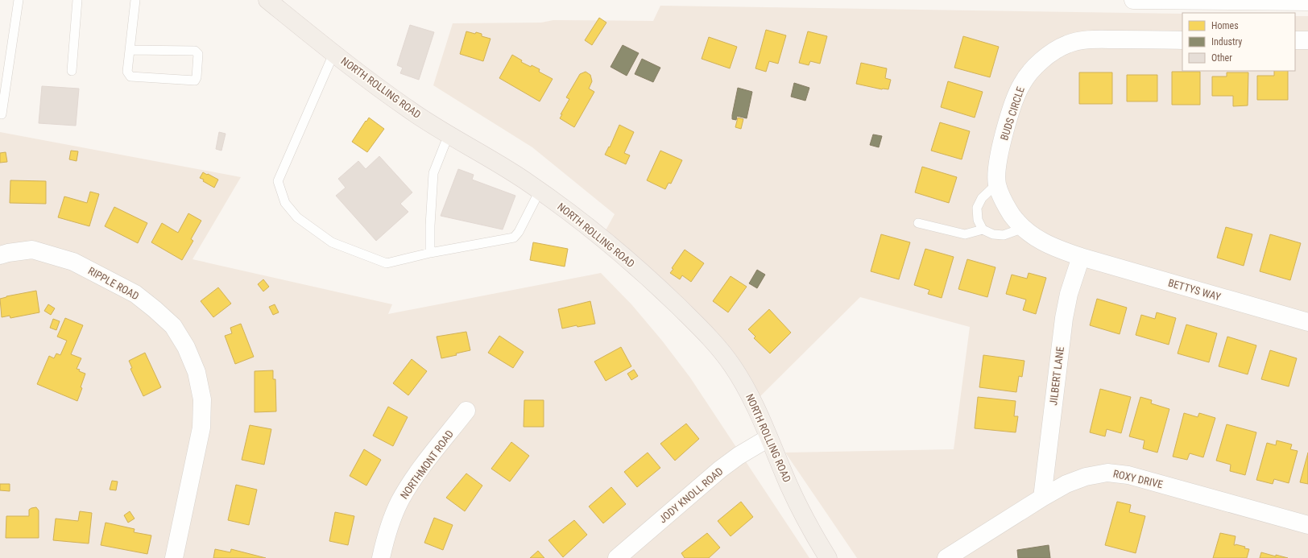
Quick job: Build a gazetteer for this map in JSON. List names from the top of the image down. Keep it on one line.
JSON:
{"streets":{"main road":["NORTH ROLLING ROAD"],"street":["BUDS CIRCLE","RIPPLE ROAD","BETTYS WAY","JILBERT LANE","NORTHMONT ROAD","ROXY DRIVE","JODY KNOLL ROAD"]},"crossings":[["NORTH ROLLING ROAD","JODY KNOLL ROAD"],["BUDS CIRCLE","BETTYS WAY"],["BUDS CIRCLE","JILBERT LANE"],["BETTYS WAY","JILBERT LANE"],["JILBERT LANE","ROXY DRIVE"]],"legend":["Homes","Industry","Other"]}
